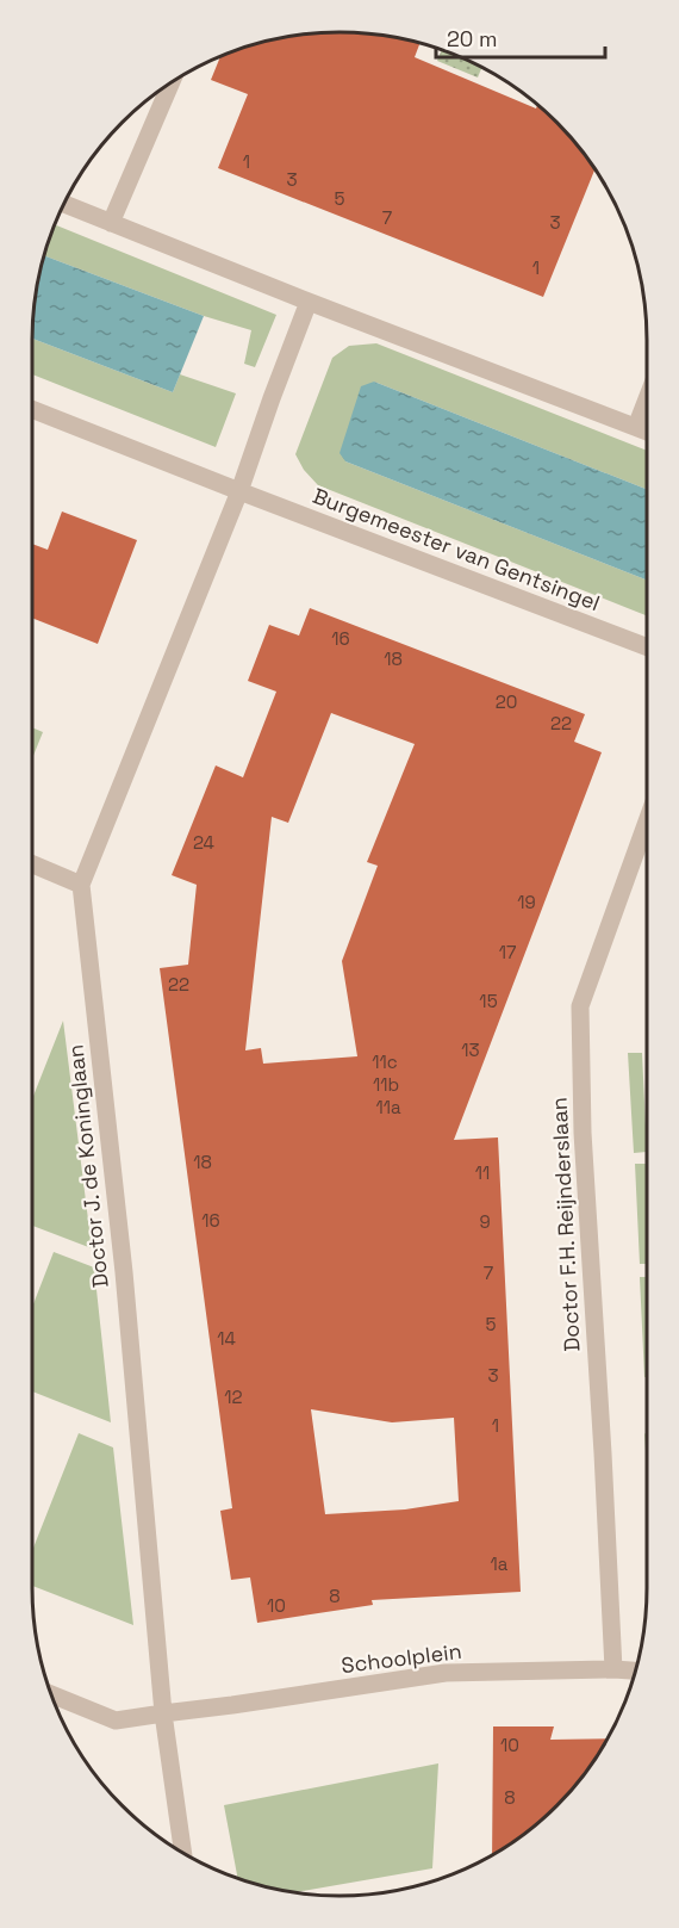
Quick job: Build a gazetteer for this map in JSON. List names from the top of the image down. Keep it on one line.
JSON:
{"streets":{"street":["Burgemeester van Gentsingel","Doctor J. de Koninglaan","Doctor F.H. Reijnderslaan","Schoolplein"]},"crossings":[["Burgemeester van Gentsingel","Doctor J. de Koninglaan"],["Doctor J. de Koninglaan","Schoolplein"],["Doctor F.H. Reijnderslaan","Schoolplein"]],"house_numbers":["1","3","5","7","3","1","16","18","20","22","24","19","17","22","15","13","11c","11b","11a","18","11","16","9","7","5","14","3","12","1","1a","8","10","10","8"],"scale_bar":"20 m"}
